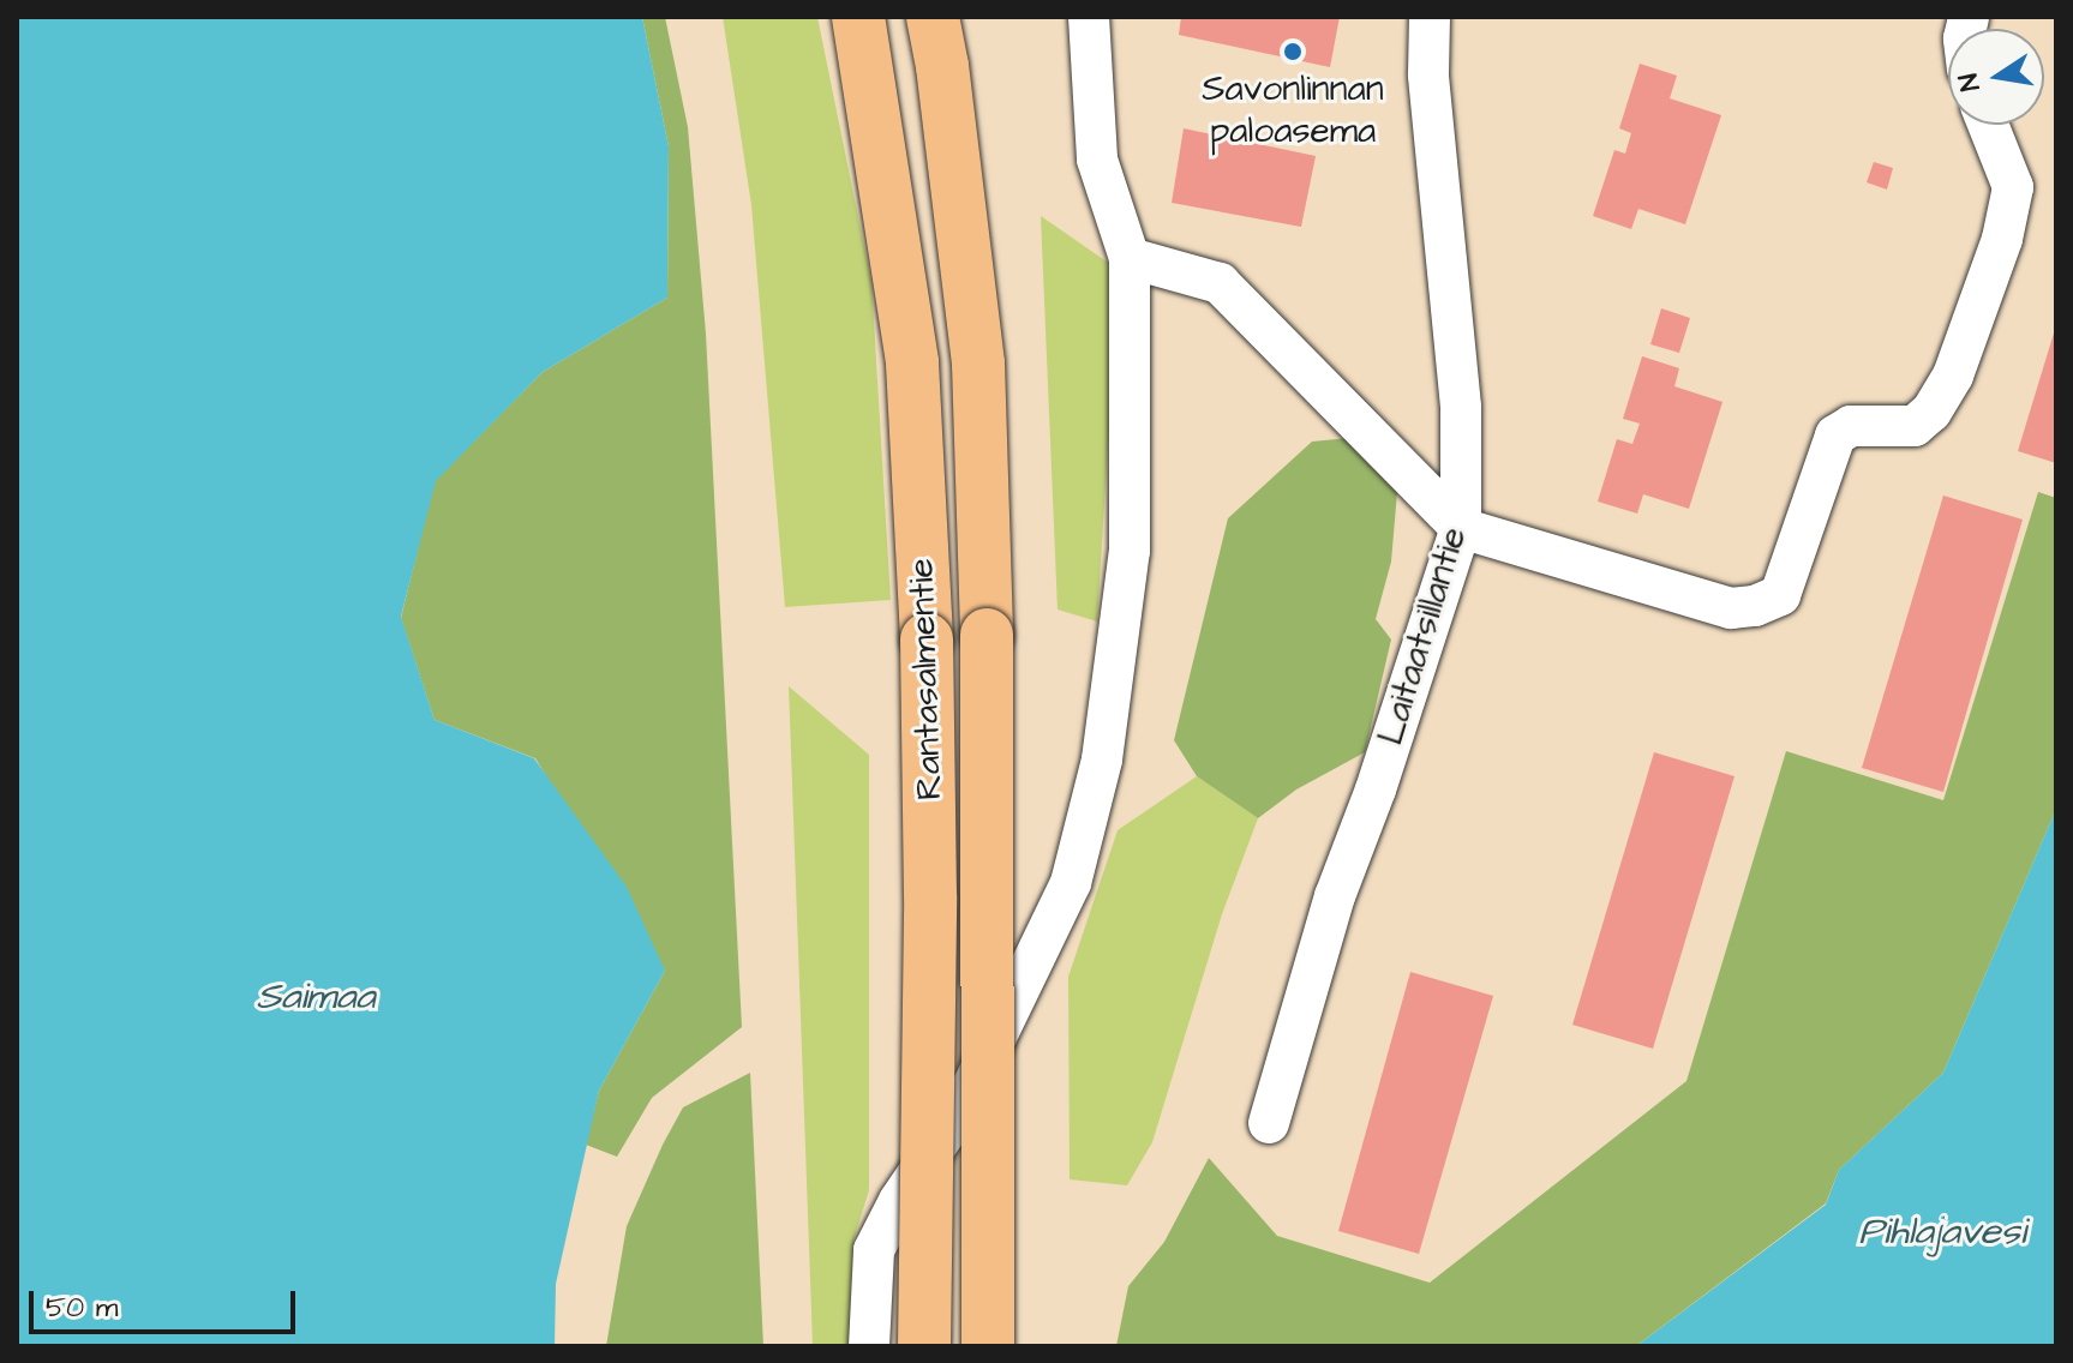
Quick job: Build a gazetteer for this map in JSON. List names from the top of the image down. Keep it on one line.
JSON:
{"streets":{"highway":["Rantasalmentie"],"street":["Laitaatsillantie"]},"water":["Saimaa","Pihlajavesi"],"places":["Savonlinnan paloasema"],"scale_bar":"50 m","north":"left"}
